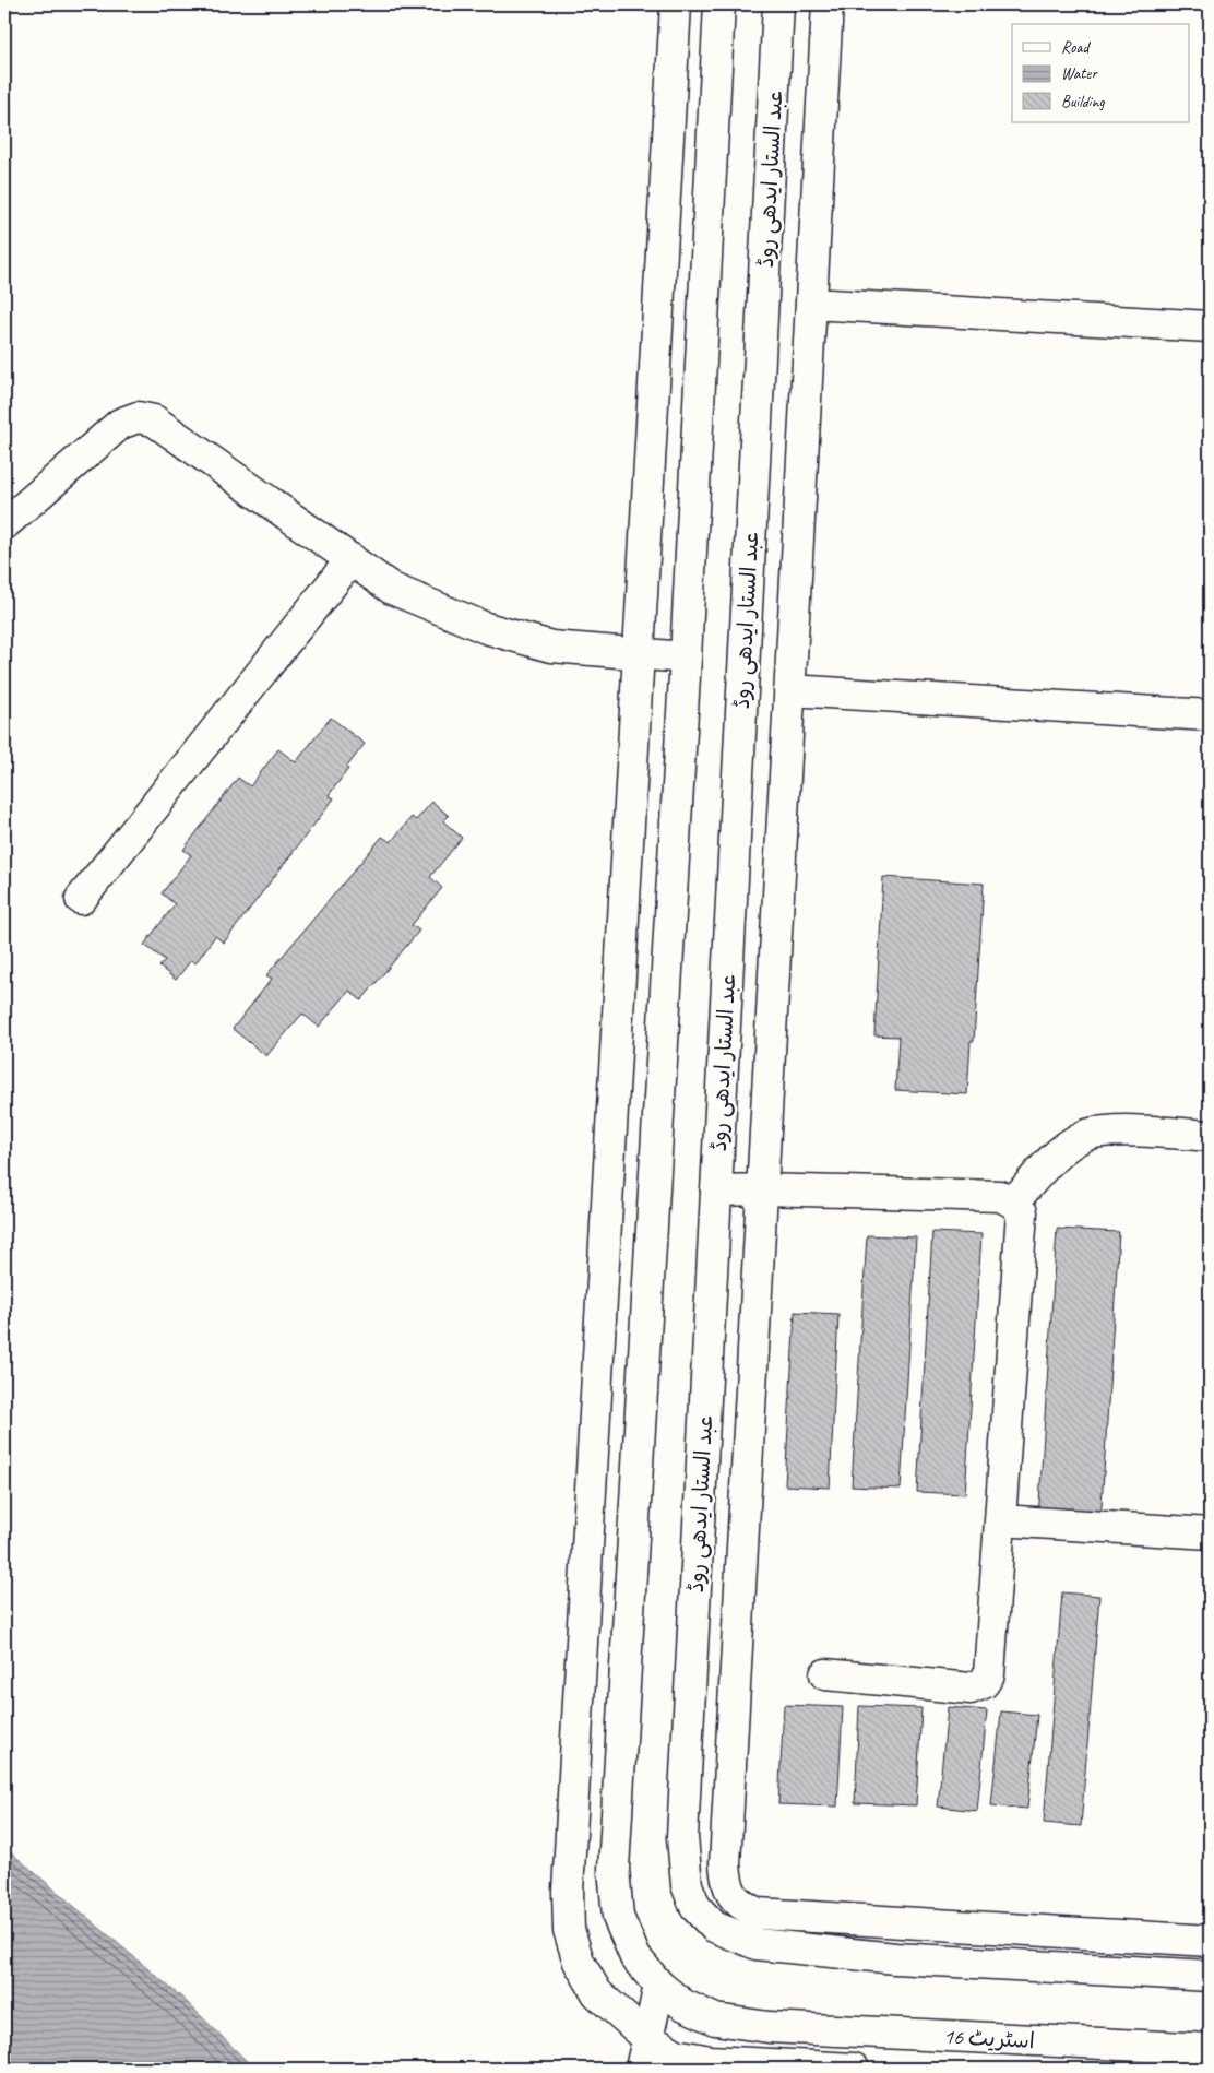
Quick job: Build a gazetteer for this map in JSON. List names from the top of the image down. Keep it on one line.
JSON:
{"streets":{"street":["عبد الستار ایدھی روڈ","اسٹریٹ 16"]},"legend":["Road","Water","Building"]}
